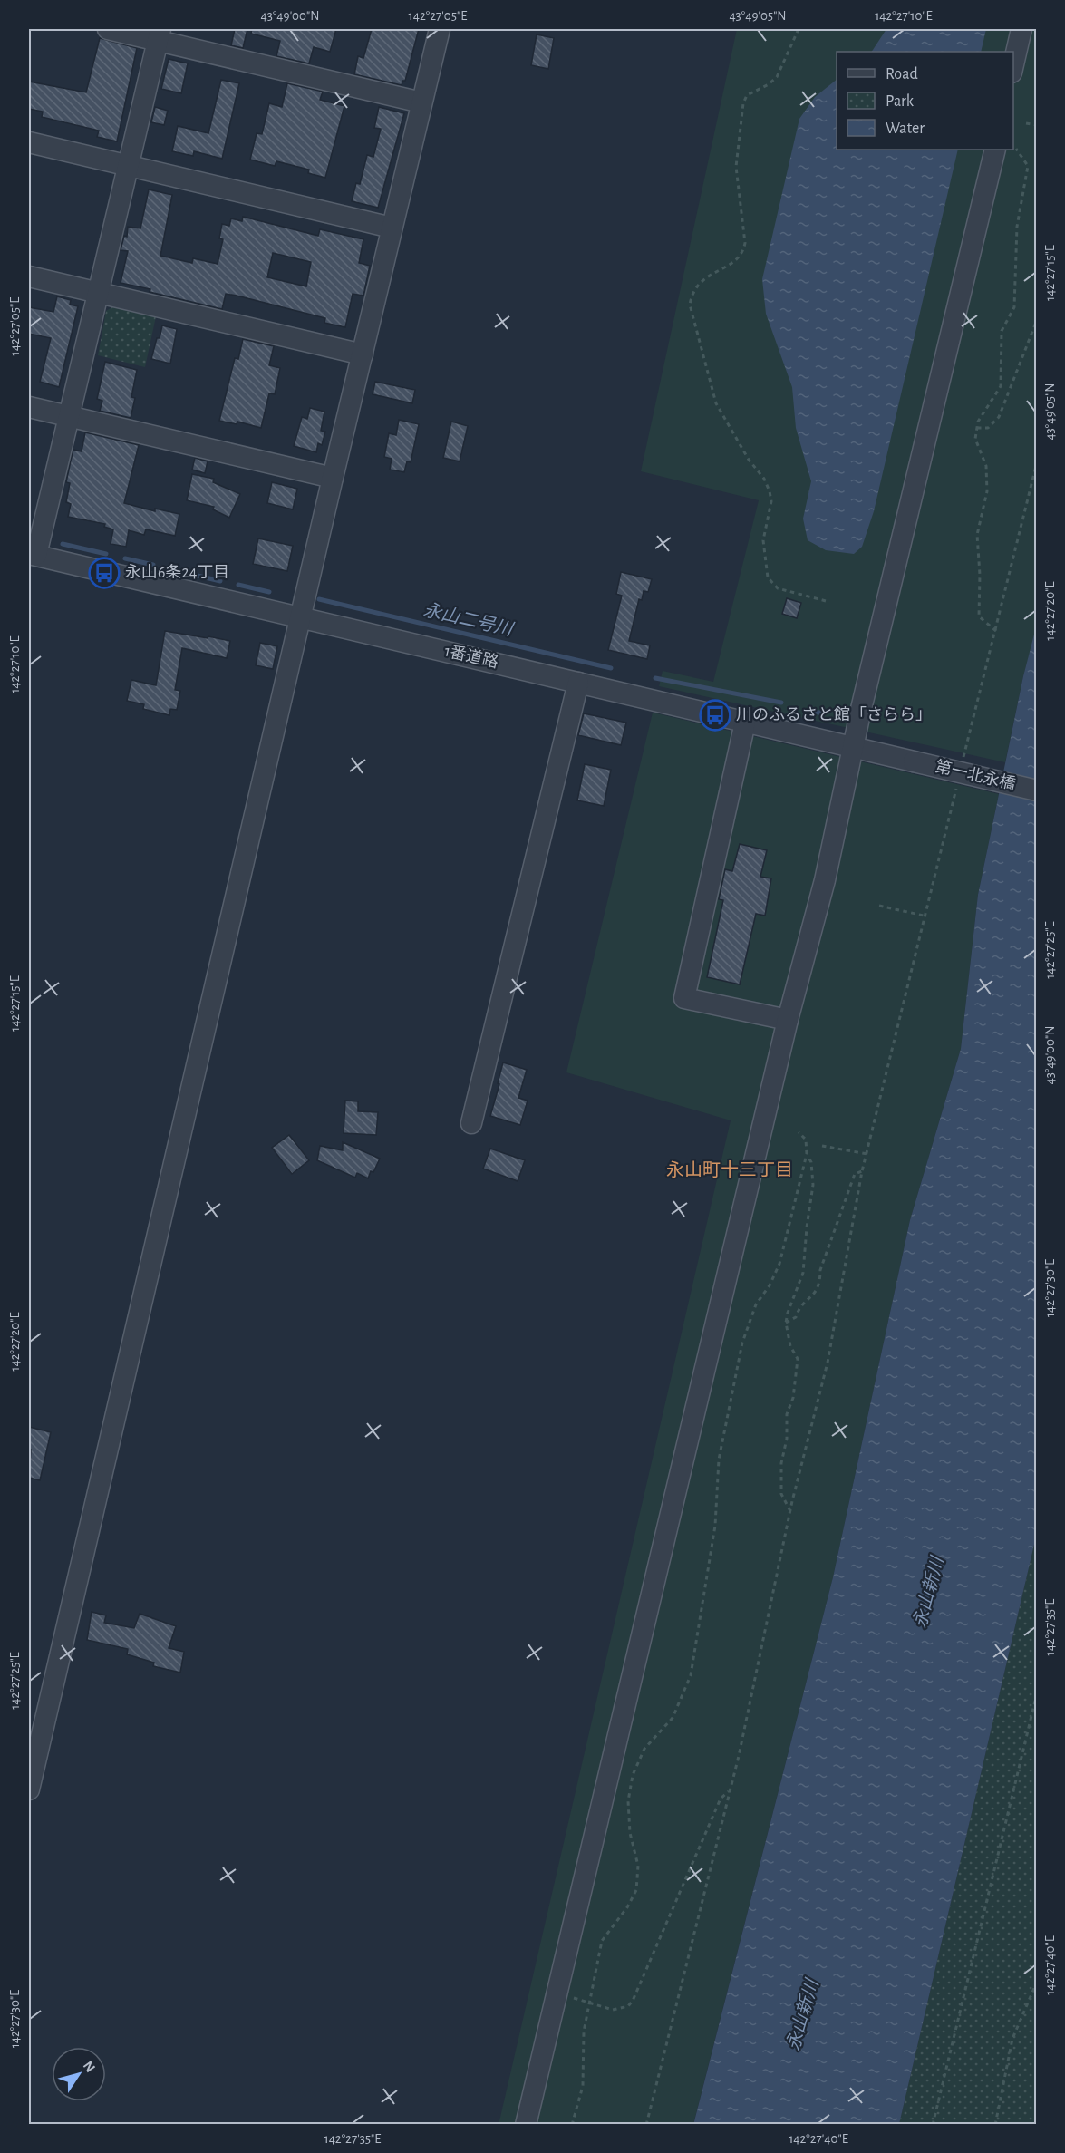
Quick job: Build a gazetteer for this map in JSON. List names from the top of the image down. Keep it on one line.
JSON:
{"streets":{"street":["1番道路","第一北永橋"]},"crossings":[["1番道路","第一北永橋"]],"districts":["永山町十三丁目"],"water":["永山二号川","永山新川"],"places":{"bus stop":["永山6条24丁目","川のふるさと館「さらら」"]},"legend":["Road","Park","Water"],"north":"top right","coordinates":["43°49'00\"N","142°27'05\"E","43°49'05\"N","142°27'10\"E","142°27'15\"E","142°27'20\"E","142°27'25\"E","142°27'30\"E","142°27'35\"E","142°27'40\"E"]}
